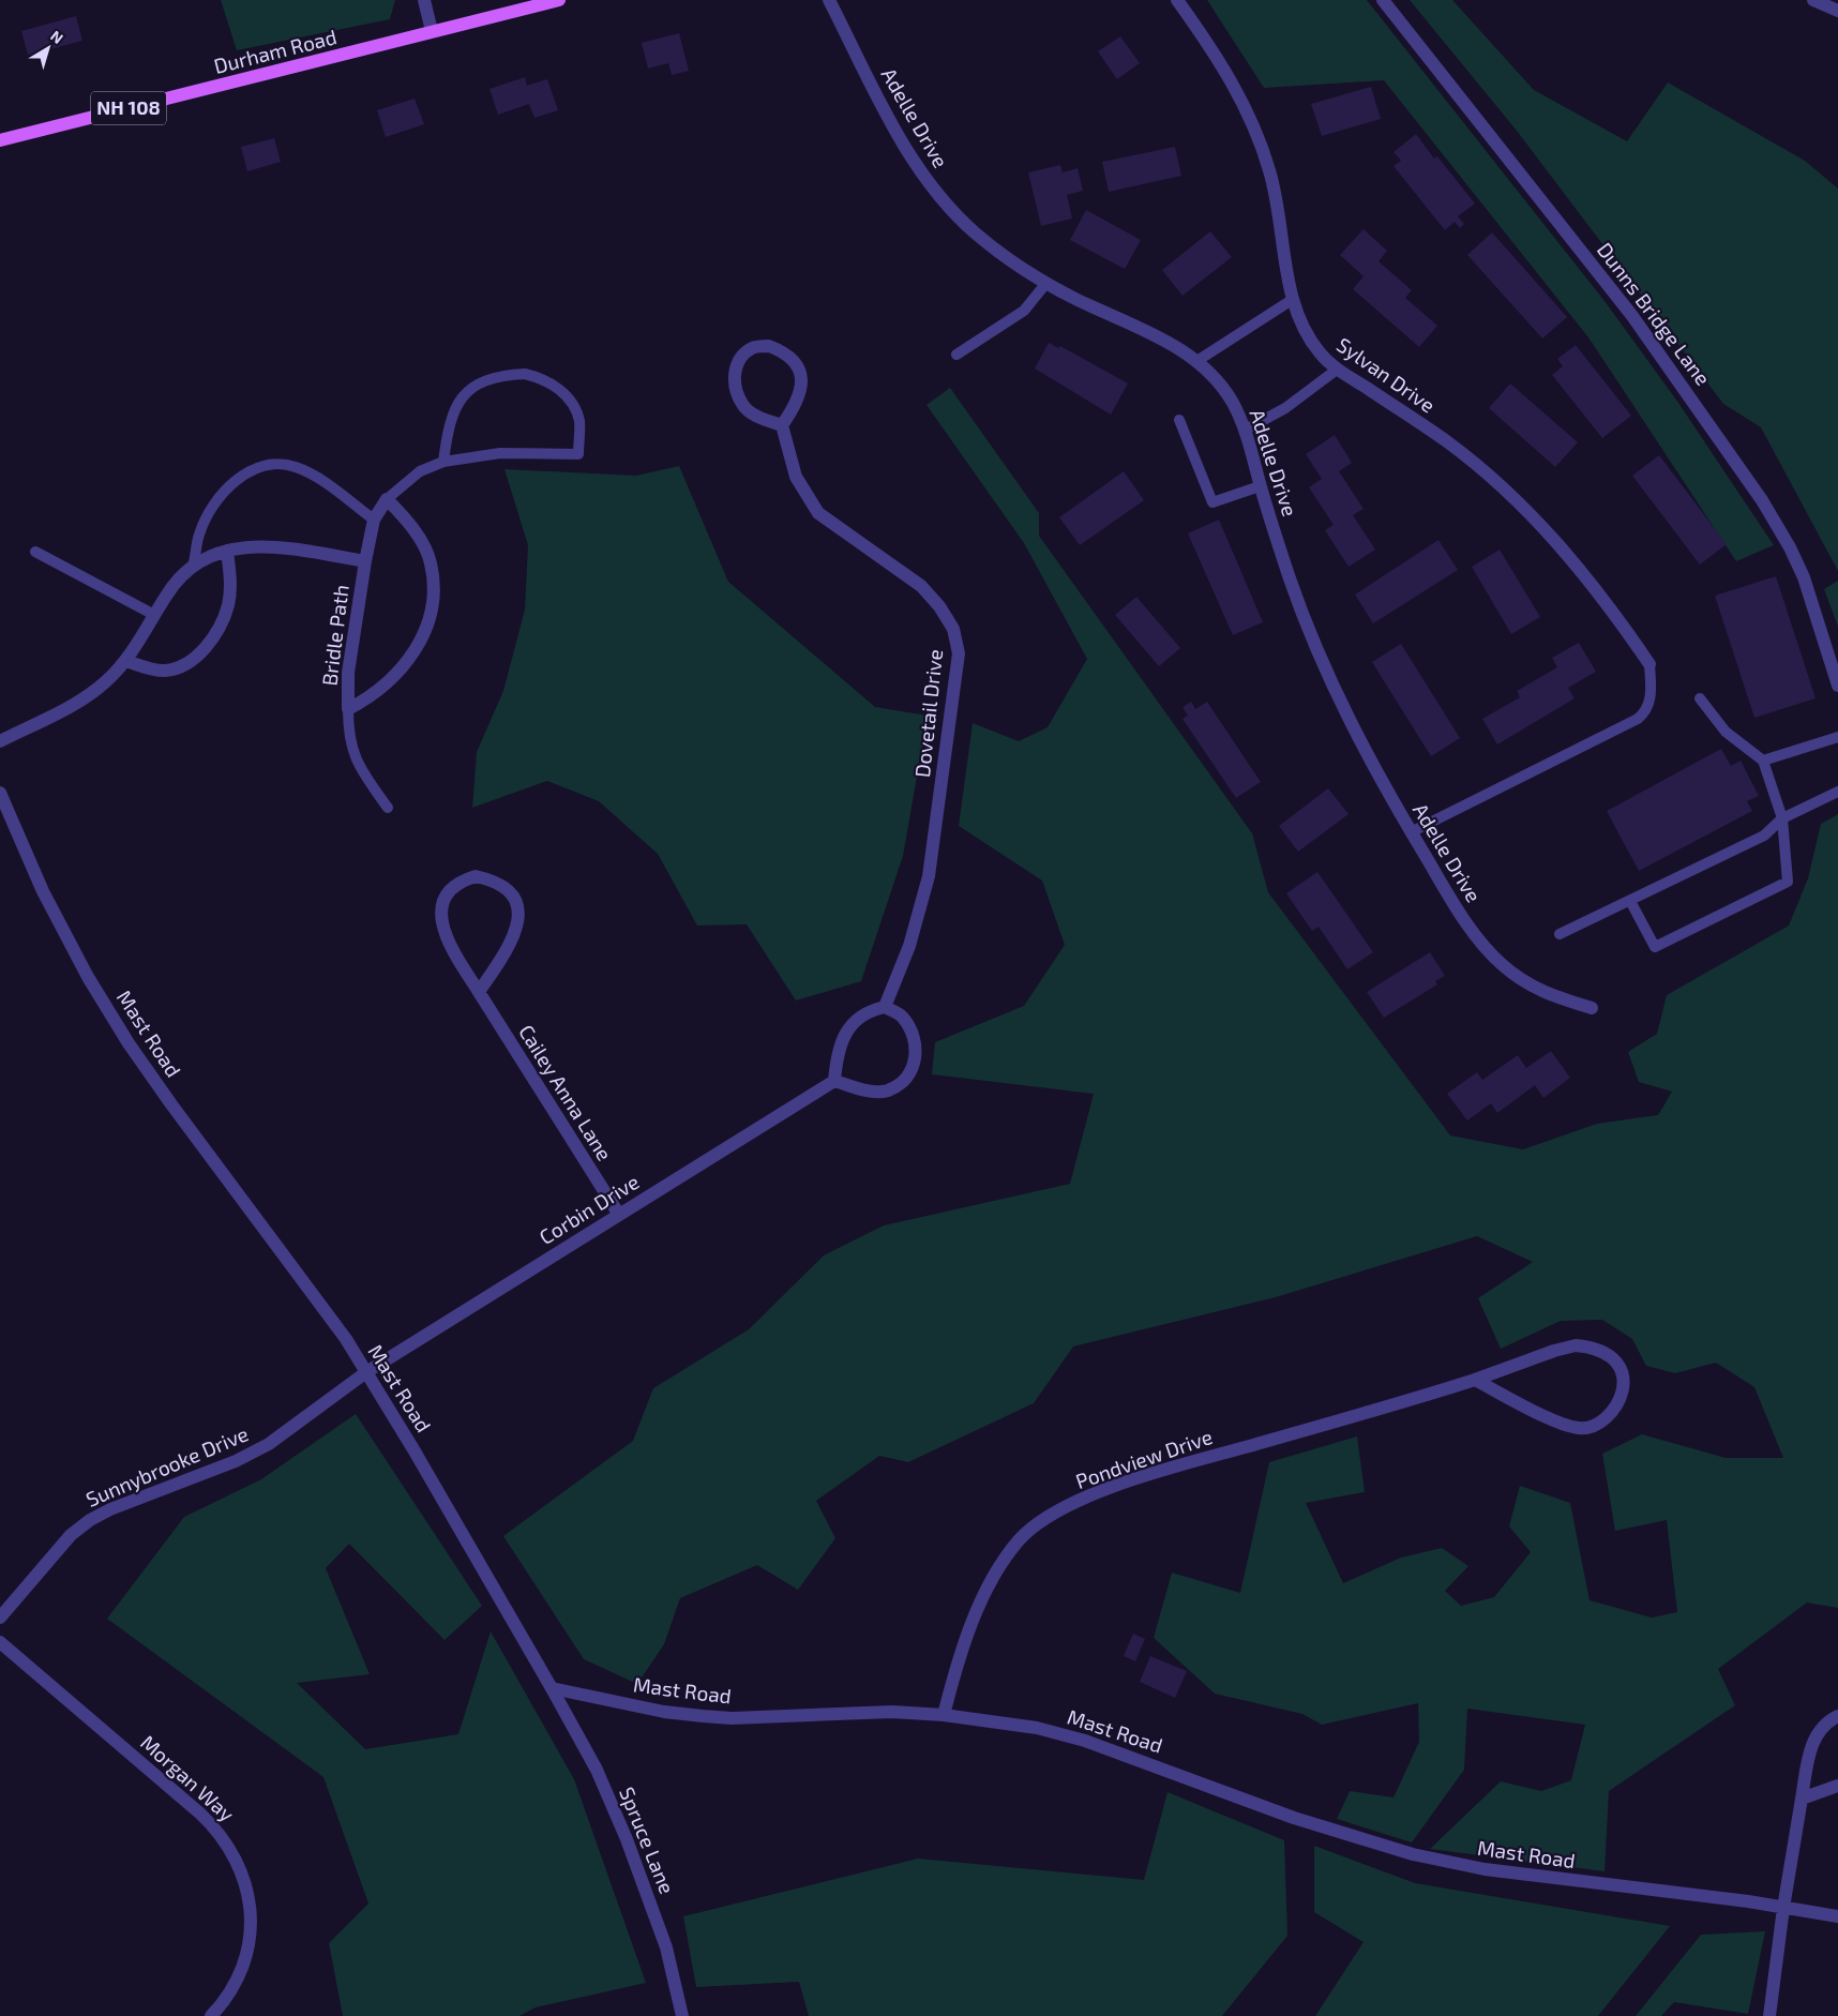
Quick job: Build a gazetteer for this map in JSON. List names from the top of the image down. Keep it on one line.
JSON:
{"streets":{"main road":["Durham Road","NH 108"],"street":["Adelle Drive","Dunns Bridge Lane","Sylvan Drive","Bridle Path","Dovetail Drive","Mast Road","Cailey Anna Lane","Corbin Drive","Pondview Drive","Sunnybrooke Drive","Morgan Way","Spruce Lane"]},"crossings":[["Dovetail Drive","Corbin Drive"],["Mast Road","Corbin Drive"],["Mast Road","Pondview Drive"],["Mast Road","Sunnybrooke Drive"],["Mast Road","Spruce Lane"],["Cailey Anna Lane","Corbin Drive"],["Corbin Drive","Sunnybrooke Drive"]],"north":"top right"}
